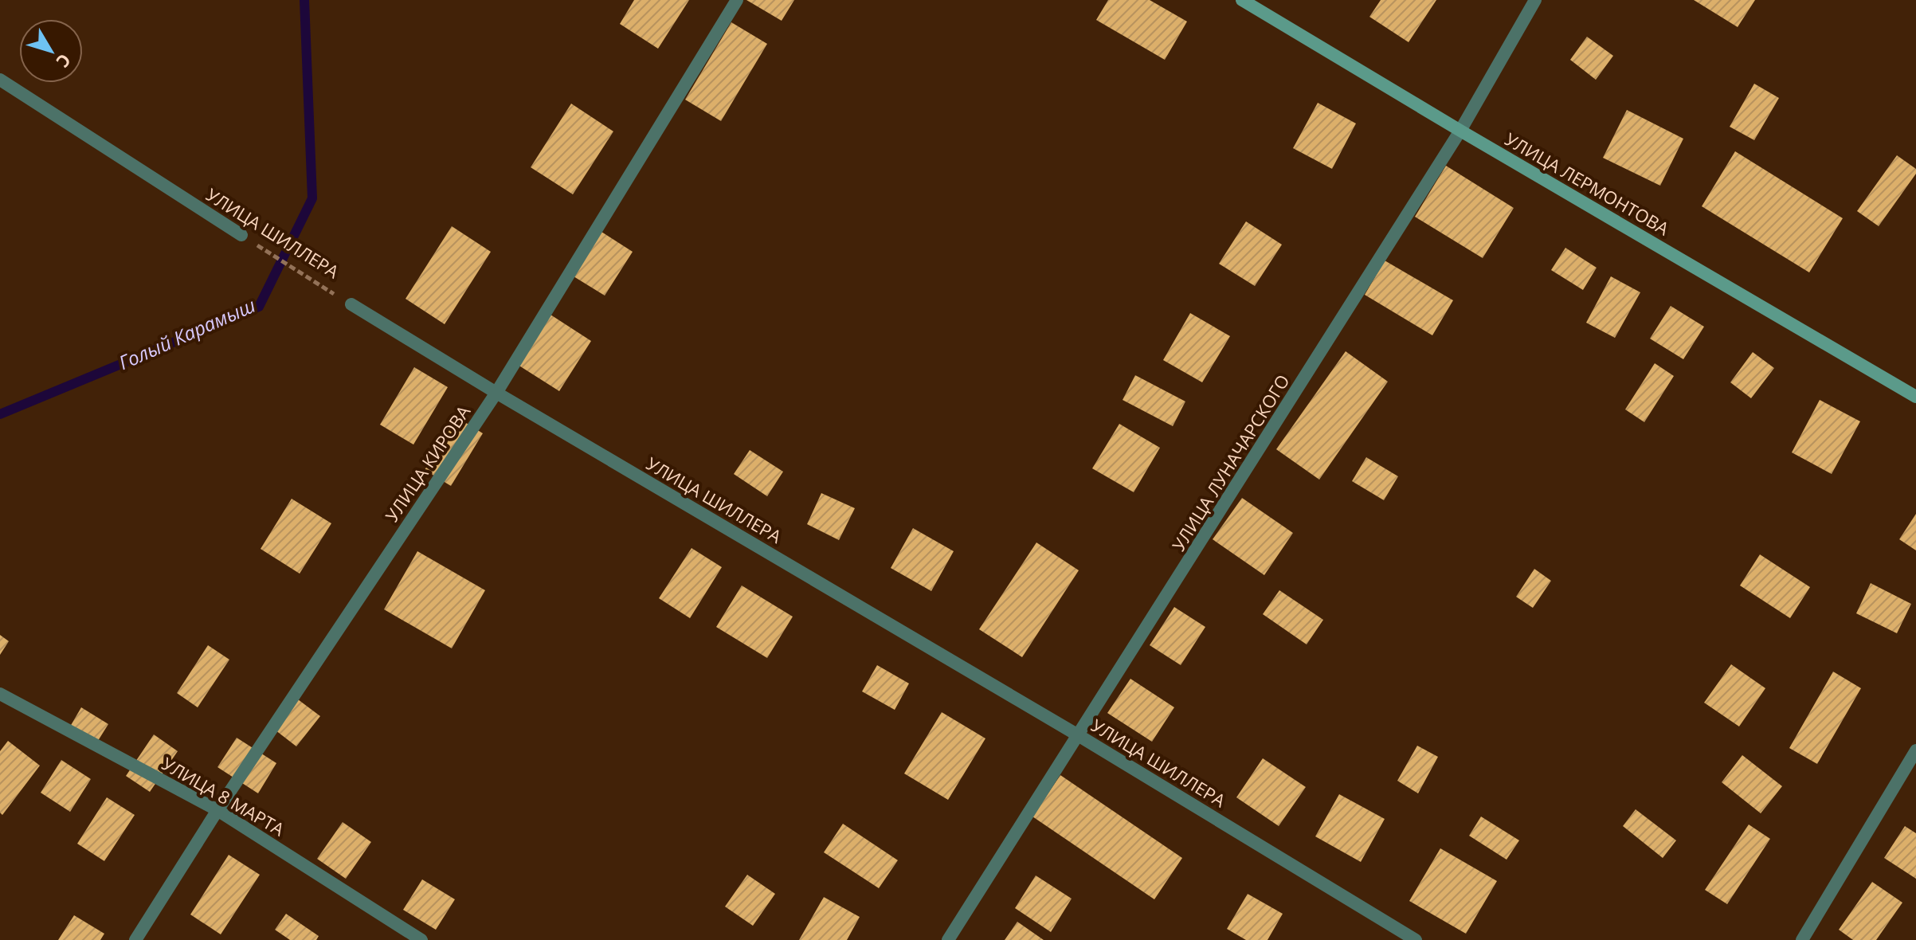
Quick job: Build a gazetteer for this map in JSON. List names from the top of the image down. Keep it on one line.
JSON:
{"streets":{"street":["УЛИЦА ЛЕРМОНТОВА","УЛИЦА ШИЛЛЕРА","УЛИЦА ЛУНАЧАРСКОГО","УЛИЦА КИРОВА","УЛИЦА 8 МАРТА"]},"crossings":[["УЛИЦА ЛЕРМОНТОВА","УЛИЦА ЛУНАЧАРСКОГО"],["УЛИЦА ШИЛЛЕРА","УЛИЦА ЛУНАЧАРСКОГО"],["УЛИЦА ШИЛЛЕРА","УЛИЦА КИРОВА"],["УЛИЦА КИРОВА","УЛИЦА 8 МАРТА"]],"water":["Голый Карамыш"],"north":"bottom right"}
